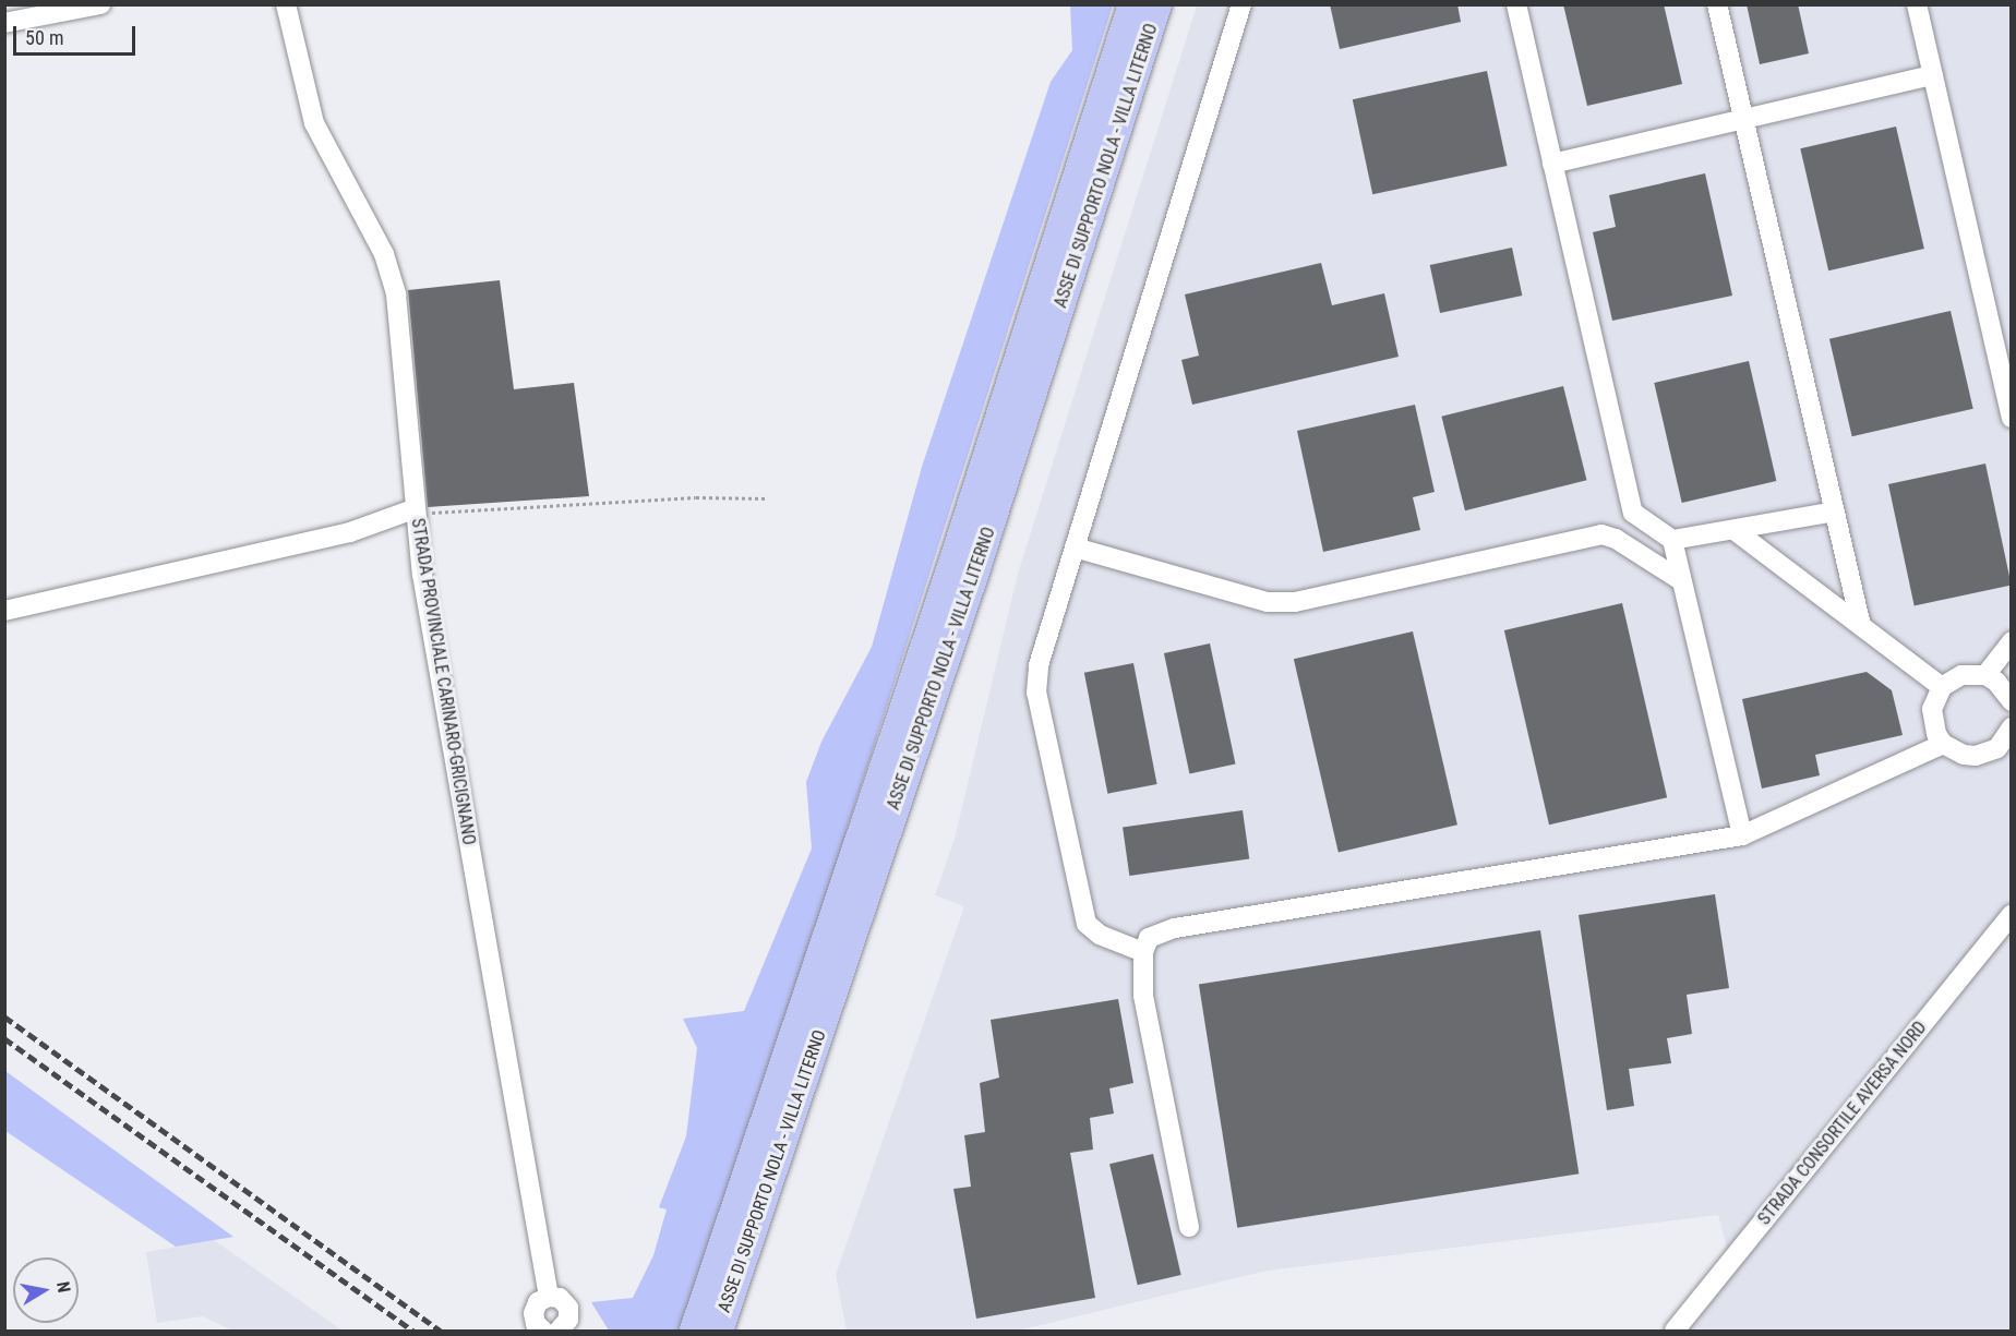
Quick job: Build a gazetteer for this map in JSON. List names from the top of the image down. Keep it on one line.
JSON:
{"streets":{"highway":["ASSE DI SUPPORTO NOLA - VILLA LITERNO"],"street":["STRADA PROVINCIALE CARINARO-GRICIGNANO","STRADA CONSORTILE AVERSA NORD"]},"scale_bar":"50 m","north":"right"}
